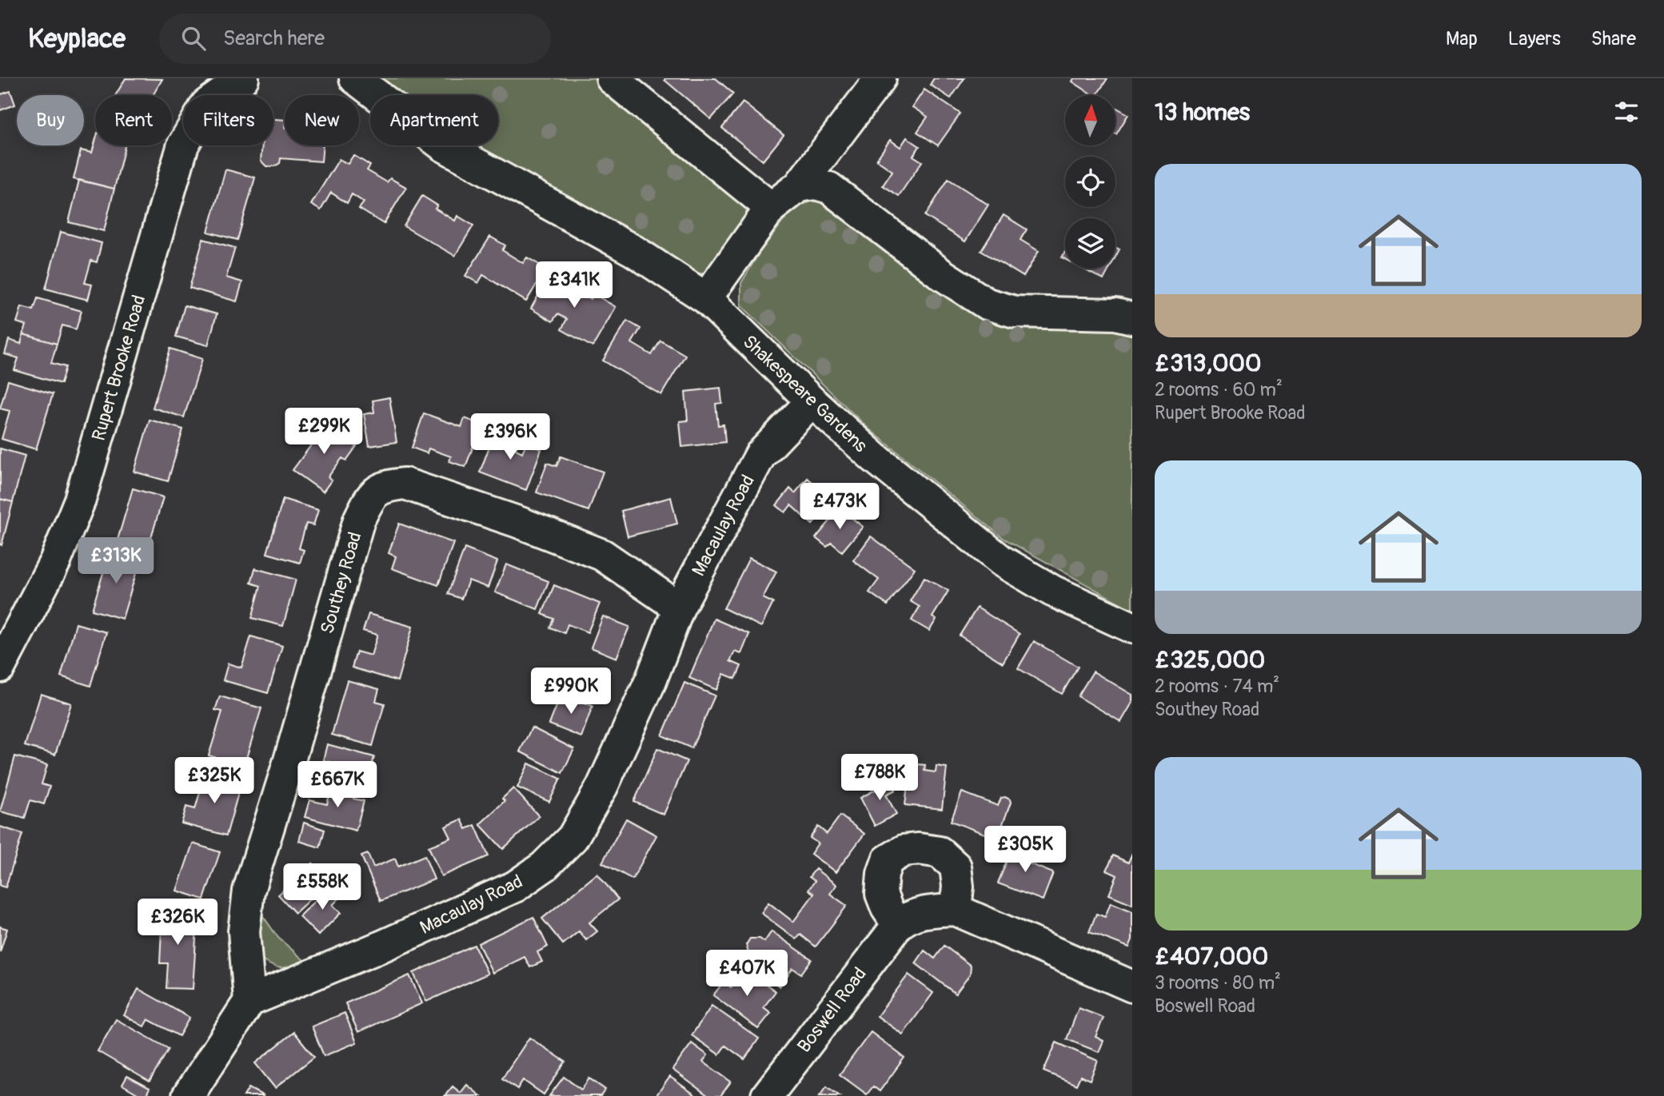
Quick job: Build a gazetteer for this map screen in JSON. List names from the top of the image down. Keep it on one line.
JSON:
{"streets":{"street":["Rupert Brooke Road","Shakespeare Gardens","Macaulay Road","Southey Road","Boswell Road"]},"crossings":[["Shakespeare Gardens","Macaulay Road"],["Macaulay Road","Southey Road"]],"north":"top","page":{"header":"Keyplace","search":"Search here","nav":["Map","Layers","Share"],"heading":"13 homes","chip":["Buy","Rent","Filters","New","Apartment"],"list":[{"name":"£313,000","note":"2 rooms · 60 m² · Rupert Brooke Road"},{"name":"£325,000","note":"2 rooms · 74 m² · Southey Road"},{"name":"£407,000","note":"3 rooms · 80 m² · Boswell Road"}],"price":["£341K","£299K","£396K","£473K","£313K","£990K","£788K","£325K","£667K","£305K","£558K","£326K","£407K"]}}
